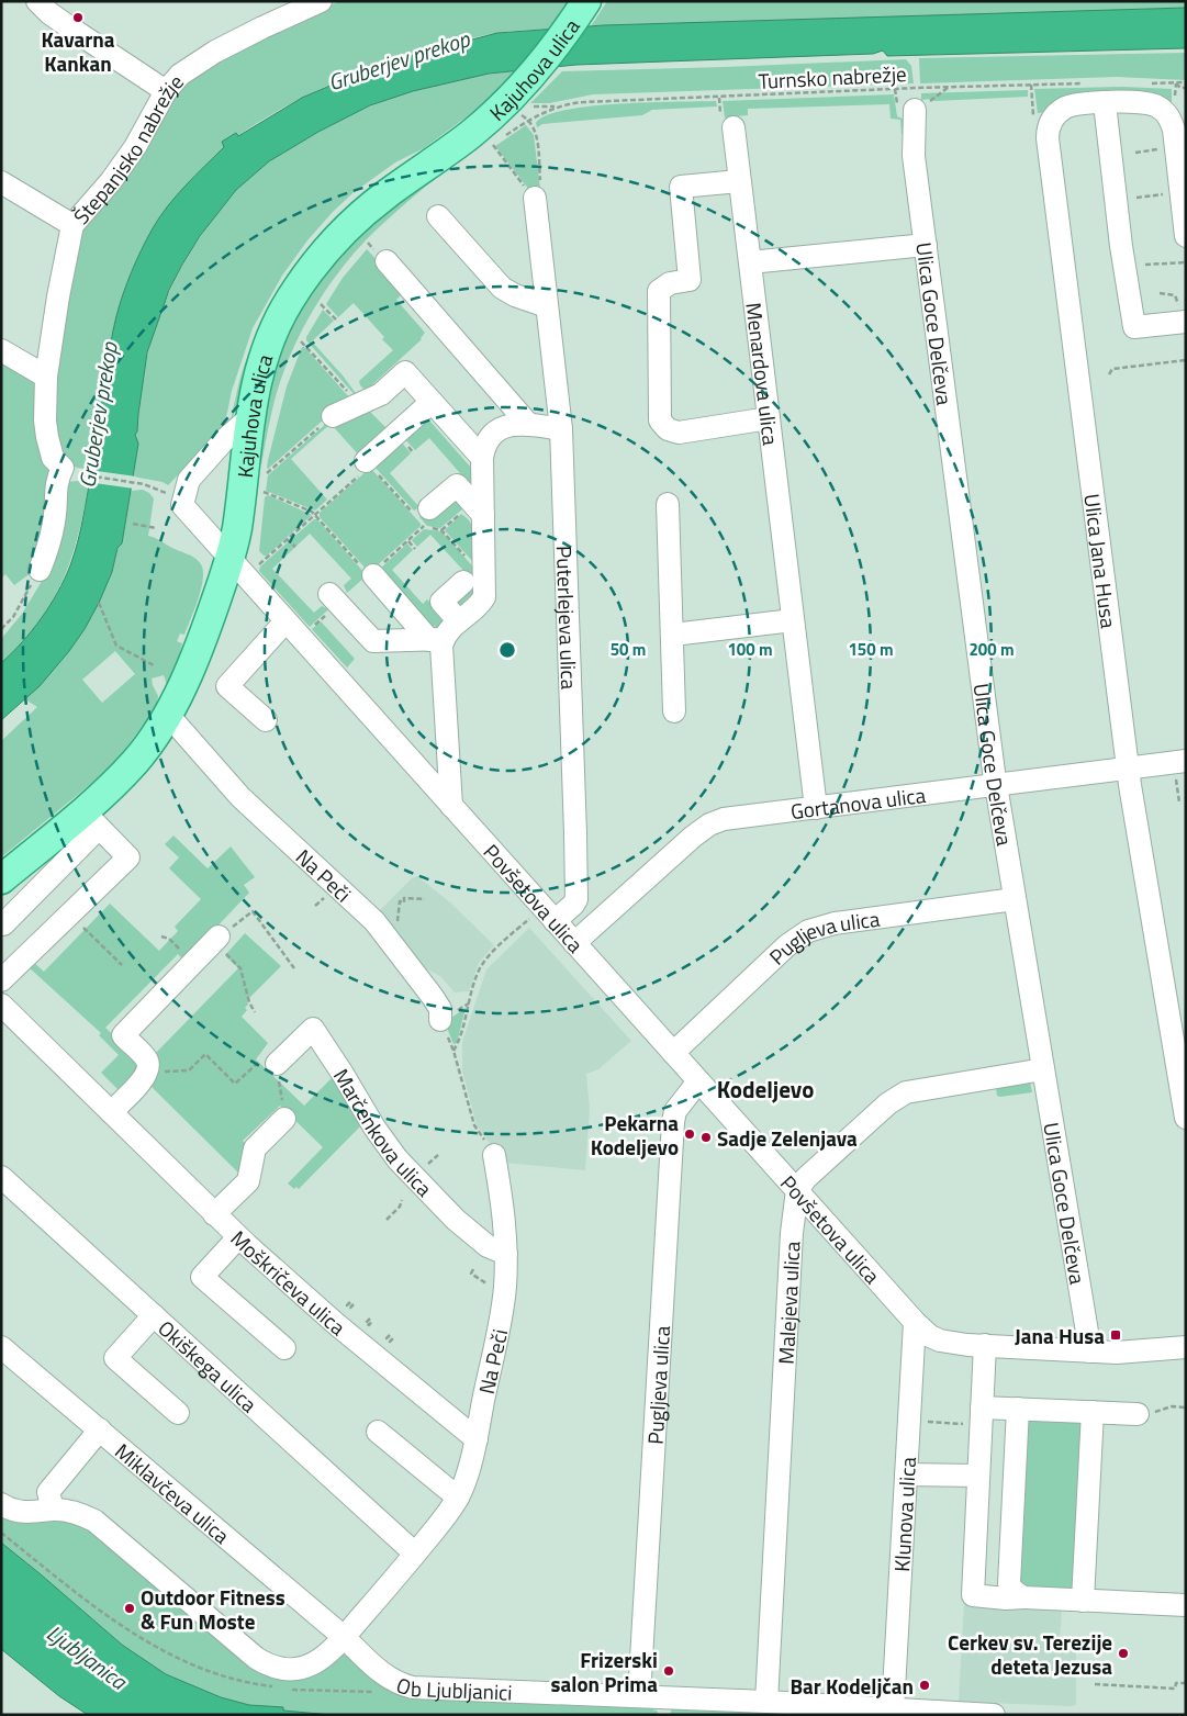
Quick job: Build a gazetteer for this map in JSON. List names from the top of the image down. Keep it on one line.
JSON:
{"streets":{"main road":["Kajuhova ulica"],"street":["Štepanjsko nabrežje","Ulica Goce Delčeva","Menardova ulica","Ulica Jana Husa","Puterlejeva ulica","Gortanova ulica","Na Peči","Povšetova ulica","Pugljeva ulica","Marčenkova ulica","Moškričeva ulica","Malejeva ulica","Okiškega ulica","Miklavčeva ulica","Klunova ulica","Ob Ljubljanici"],"path":["Turnsko nabrežje"]},"crossings":[["Kajuhova ulica","Na Peči"],["Kajuhova ulica","Povšetova ulica"],["Turnsko nabrežje","Puterlejeva ulica"],["Ulica Goce Delčeva","Gortanova ulica"],["Ulica Goce Delčeva","Povšetova ulica"],["Ulica Goce Delčeva","Pugljeva ulica"],["Menardova ulica","Gortanova ulica"],["Ulica Jana Husa","Gortanova ulica"],["Puterlejeva ulica","Povšetova ulica"],["Gortanova ulica","Povšetova ulica"],["Na Peči","Marčenkova ulica"],["Na Peči","Moškričeva ulica"],["Na Peči","Okiškega ulica"],["Na Peči","Miklavčeva ulica"],["Na Peči","Ob Ljubljanici"],["Povšetova ulica","Pugljeva ulica"],["Povšetova ulica","Malejeva ulica"],["Povšetova ulica","Klunova ulica"],["Pugljeva ulica","Ob Ljubljanici"],["Malejeva ulica","Ob Ljubljanici"],["Miklavčeva ulica","Ob Ljubljanici"],["Klunova ulica","Ob Ljubljanici"]],"districts":["Kodeljevo"],"water":["Gruberjev prekop","Ljubljanica"],"places":{"other":["Kavarna Kankan","Pekarna Kodeljevo","Sadje Zelenjava","Outdoor Fitness & Fun Moste","Cerkev sv. Terezije deteta Jezusa","Frizerski salon Prima","Bar Kodeljčan"],"transit":["Jana Husa"]},"rings":["50 m","100 m","150 m","200 m"]}
